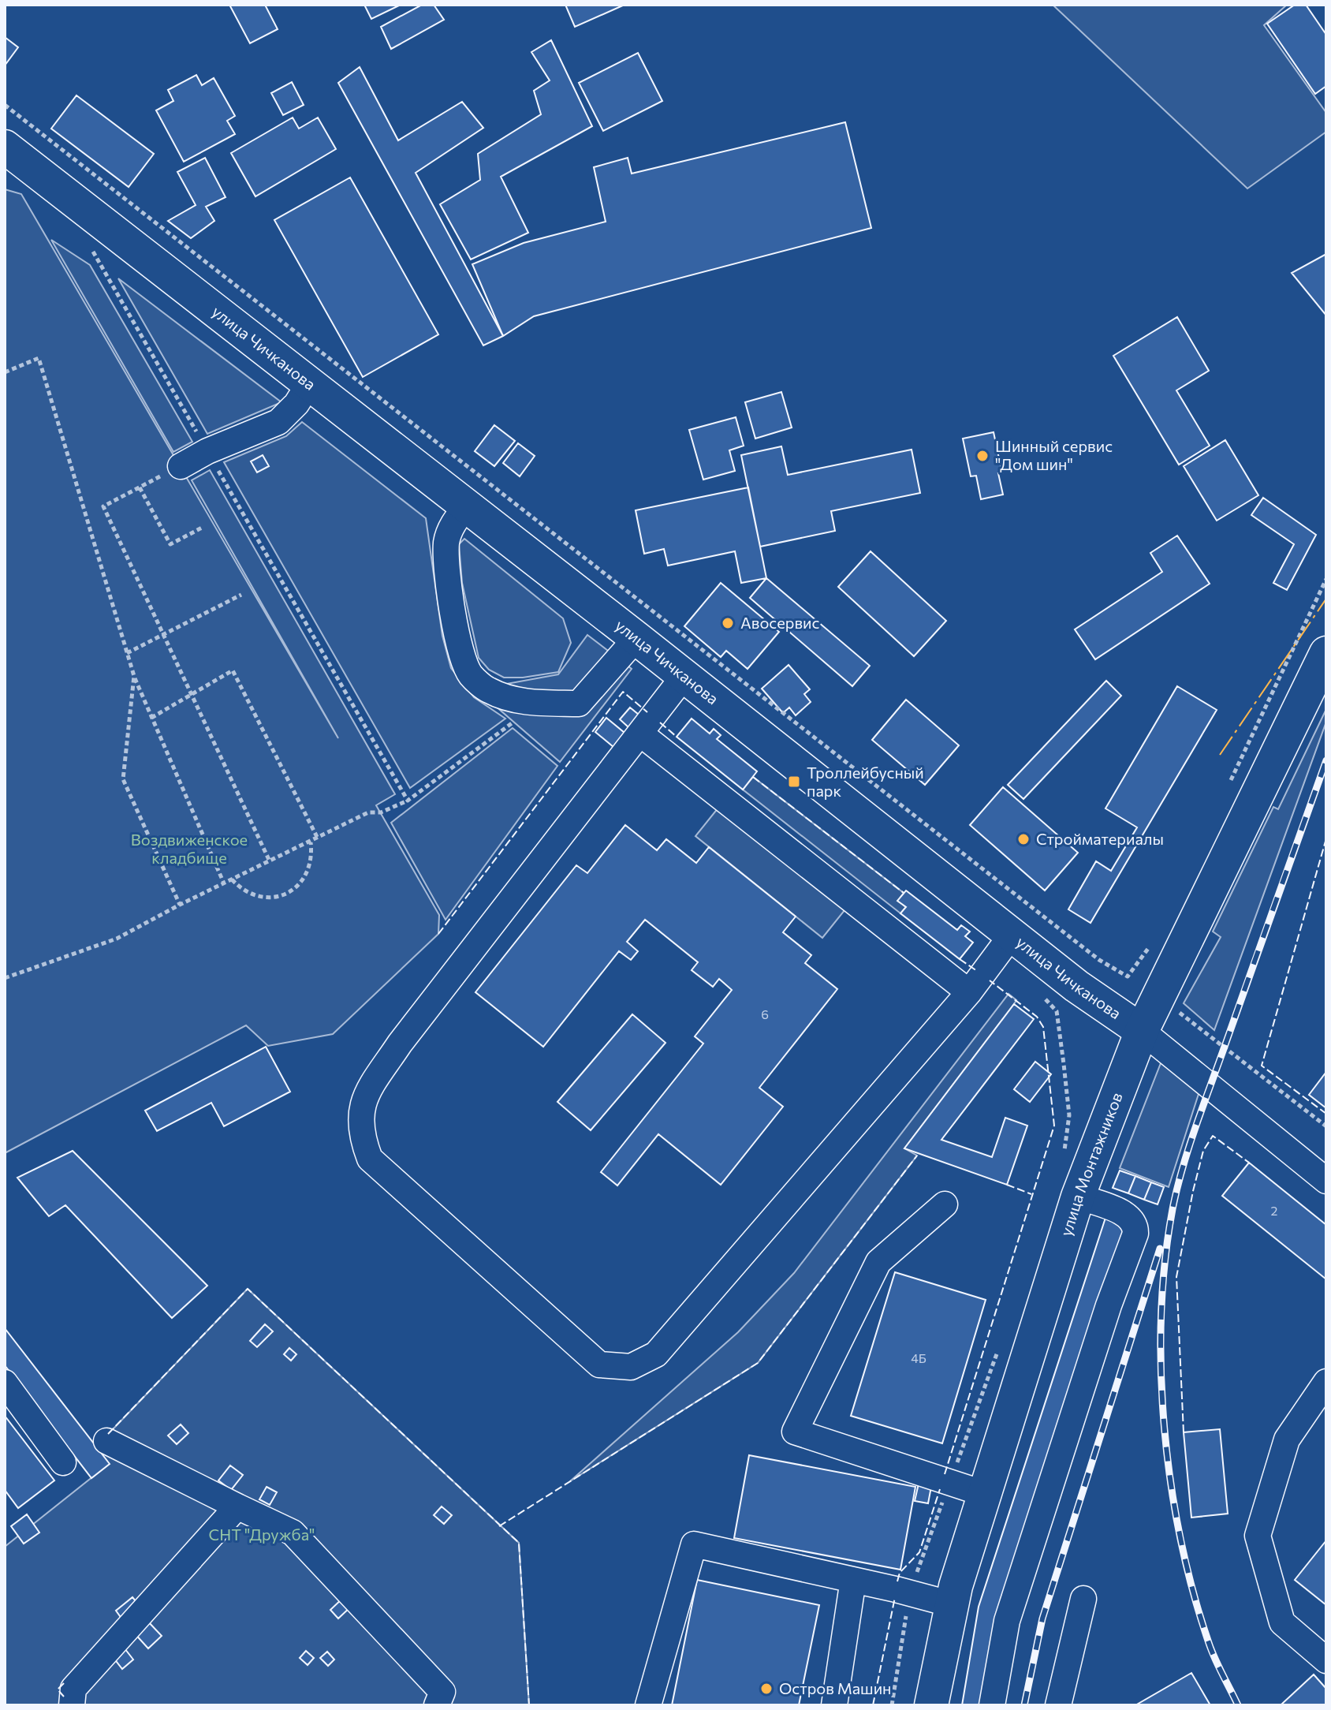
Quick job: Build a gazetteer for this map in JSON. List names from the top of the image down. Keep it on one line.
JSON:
{"streets":{"main road":["улица Чичканова","улица Монтажников"]},"crossings":[["улица Чичканова","улица Монтажников"]],"parks":["Воздвиженское кладбище","СНТ \"Дружба\""],"places":{"other":["Шинный сервис \"Дом шин\"","Авосервис","Стройматериалы","Остров Машин"],"transit":["Троллейбусный парк"]},"house_numbers":["6","2","4Б"]}
